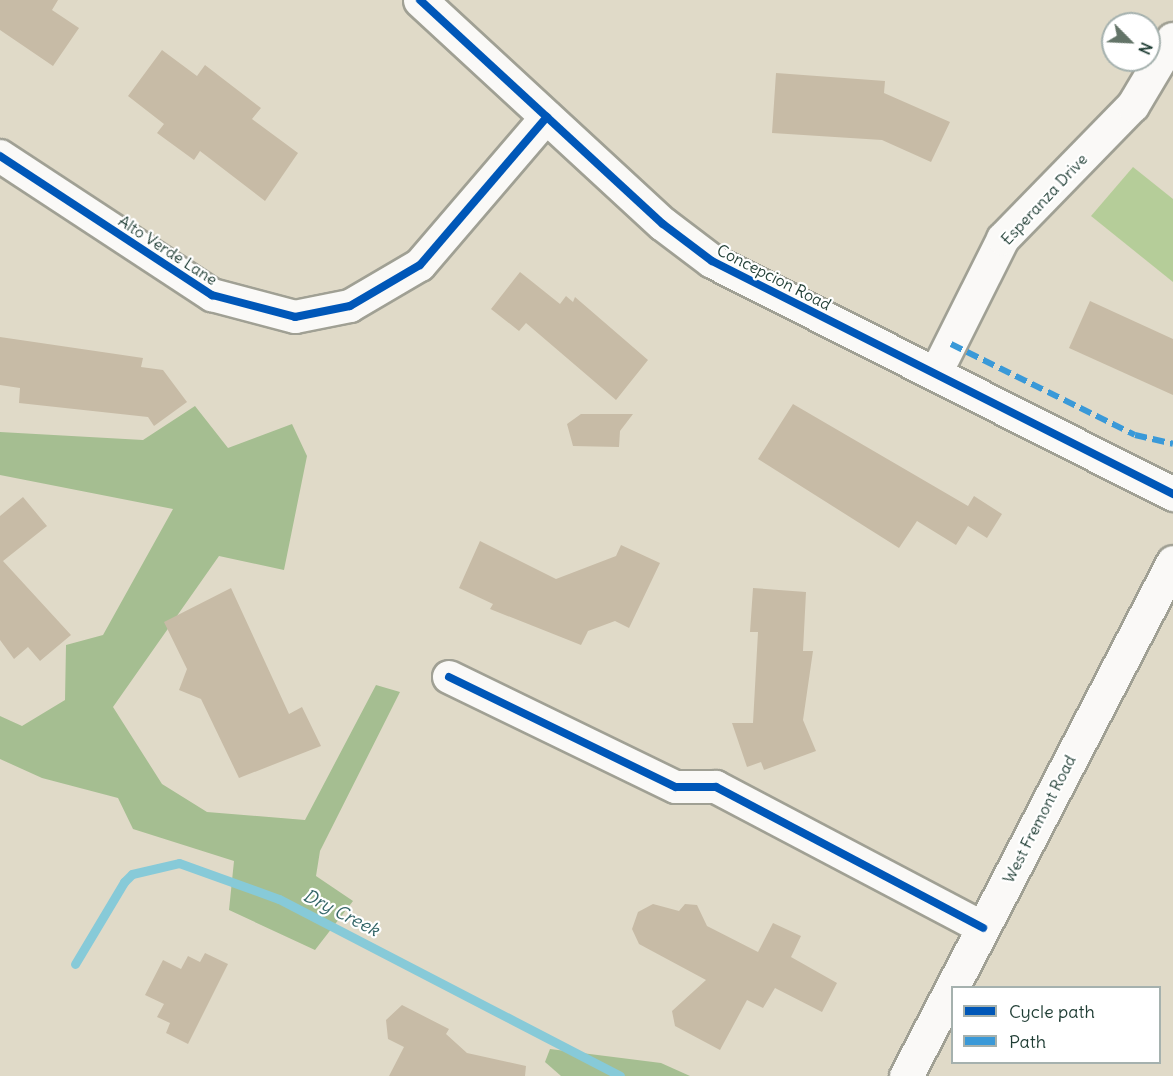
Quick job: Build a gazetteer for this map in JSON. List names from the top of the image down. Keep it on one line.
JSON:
{"streets":{"street":["Esperanza Drive","Alto Verde Lane","Concepcion Road","West Fremont Road"]},"crossings":[["Esperanza Drive","Concepcion Road"],["Alto Verde Lane","Concepcion Road"]],"water":["Dry Creek"],"legend":["Cycle path","Path"],"north":"bottom right"}
